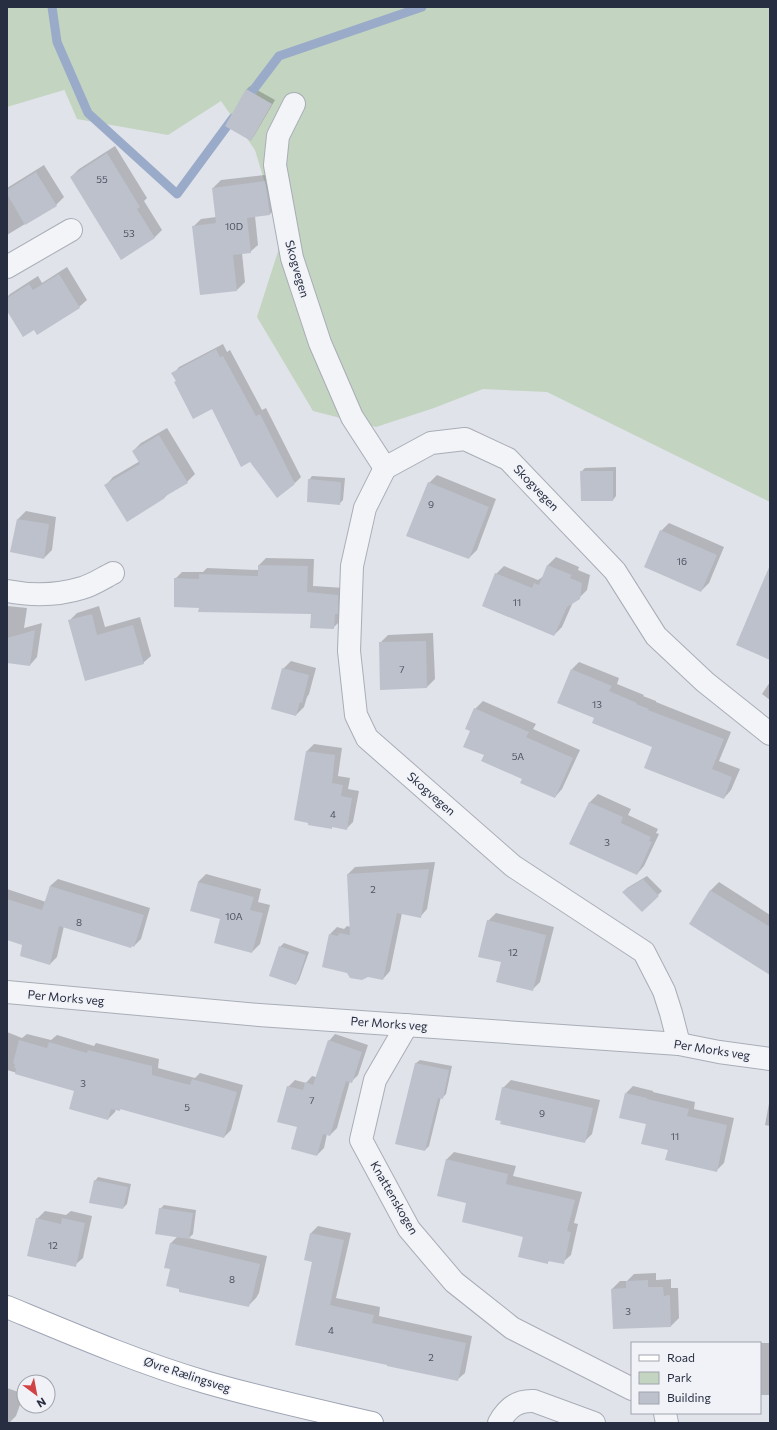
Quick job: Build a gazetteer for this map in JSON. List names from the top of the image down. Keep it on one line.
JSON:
{"streets":{"main road":["Øvre Rælingsveg"],"street":["Skogvegen","Per Morks veg","Knattenskogen"]},"crossings":[["Skogvegen","Per Morks veg"],["Per Morks veg","Knattenskogen"]],"house_numbers":["55","10D","53","9","16","11","7","13","5A","4","3","2","10A","8","12","3","7","5","9","11","12","8","3","4","2"],"legend":["Road","Park","Building"],"north":"bottom right"}
